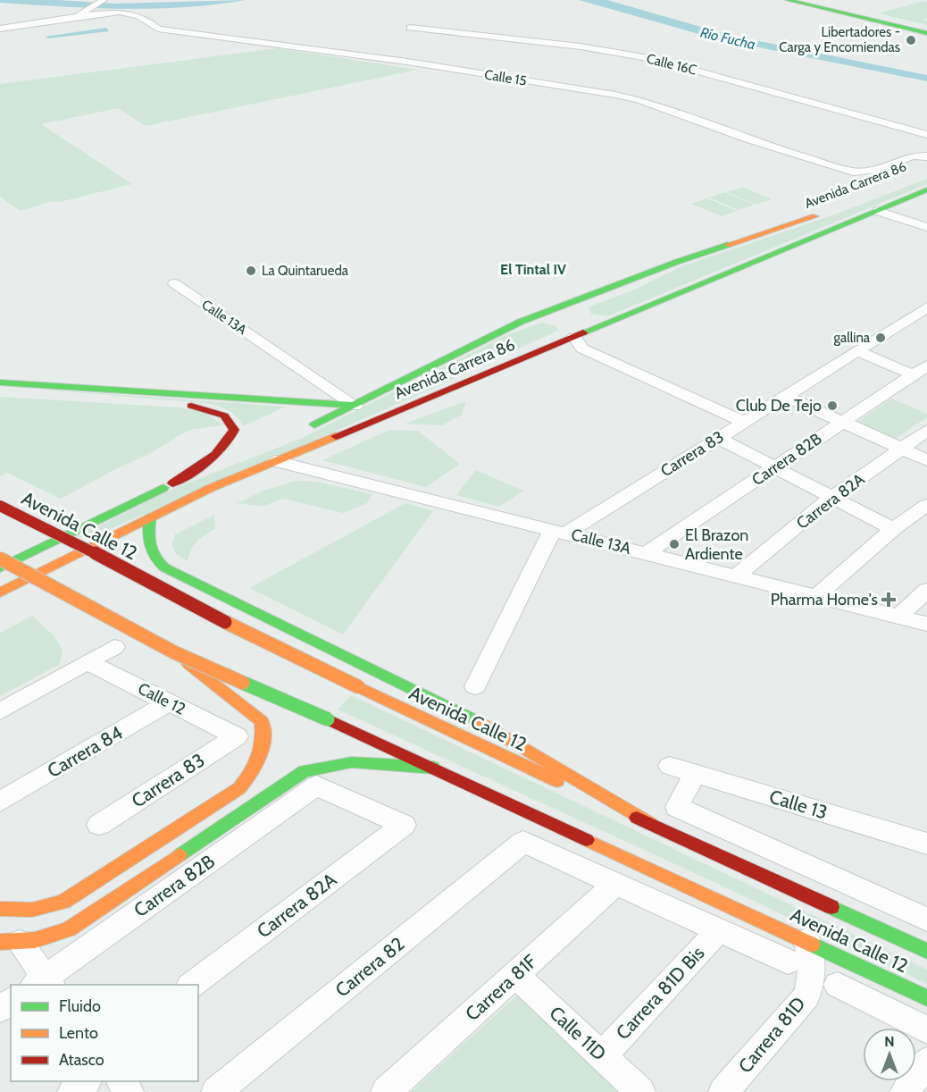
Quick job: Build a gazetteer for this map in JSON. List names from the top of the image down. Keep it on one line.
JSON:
{"streets":{"main road":["Avenida Carrera 86","Avenida Calle 12"],"street":["Calle 16C","Calle 15","Calle 13A","Carrera 83","Carrera 82B","Carrera 82A","Calle 12","Carrera 84","Calle 13","Carrera 82","Carrera 81F","Carrera 81D Bis","Calle 11D","Carrera 81D"]},"crossings":[["Avenida Carrera 86","Calle 13A"],["Calle 13A","Carrera 83"],["Calle 13A","Carrera 82B"],["Calle 13A","Carrera 82A"],["Carrera 83","Calle 12"],["Carrera 82B","Carrera 82A"],["Avenida Calle 12","Carrera 81D"],["Calle 12","Carrera 84"],["Carrera 82","Carrera 81F"],["Carrera 81F","Calle 11D"],["Carrera 81D Bis","Calle 11D"]],"districts":["El Tintal IV"],"water":["Río Fucha"],"places":{"other":["Libertadores - Carga y Encomiendas","La Quintarueda","gallina","Club De Tejo","El Brazon Ardiente"],"health":["Pharma Home's"]},"legend":["Fluido","Lento","Atasco"],"north":"top"}
